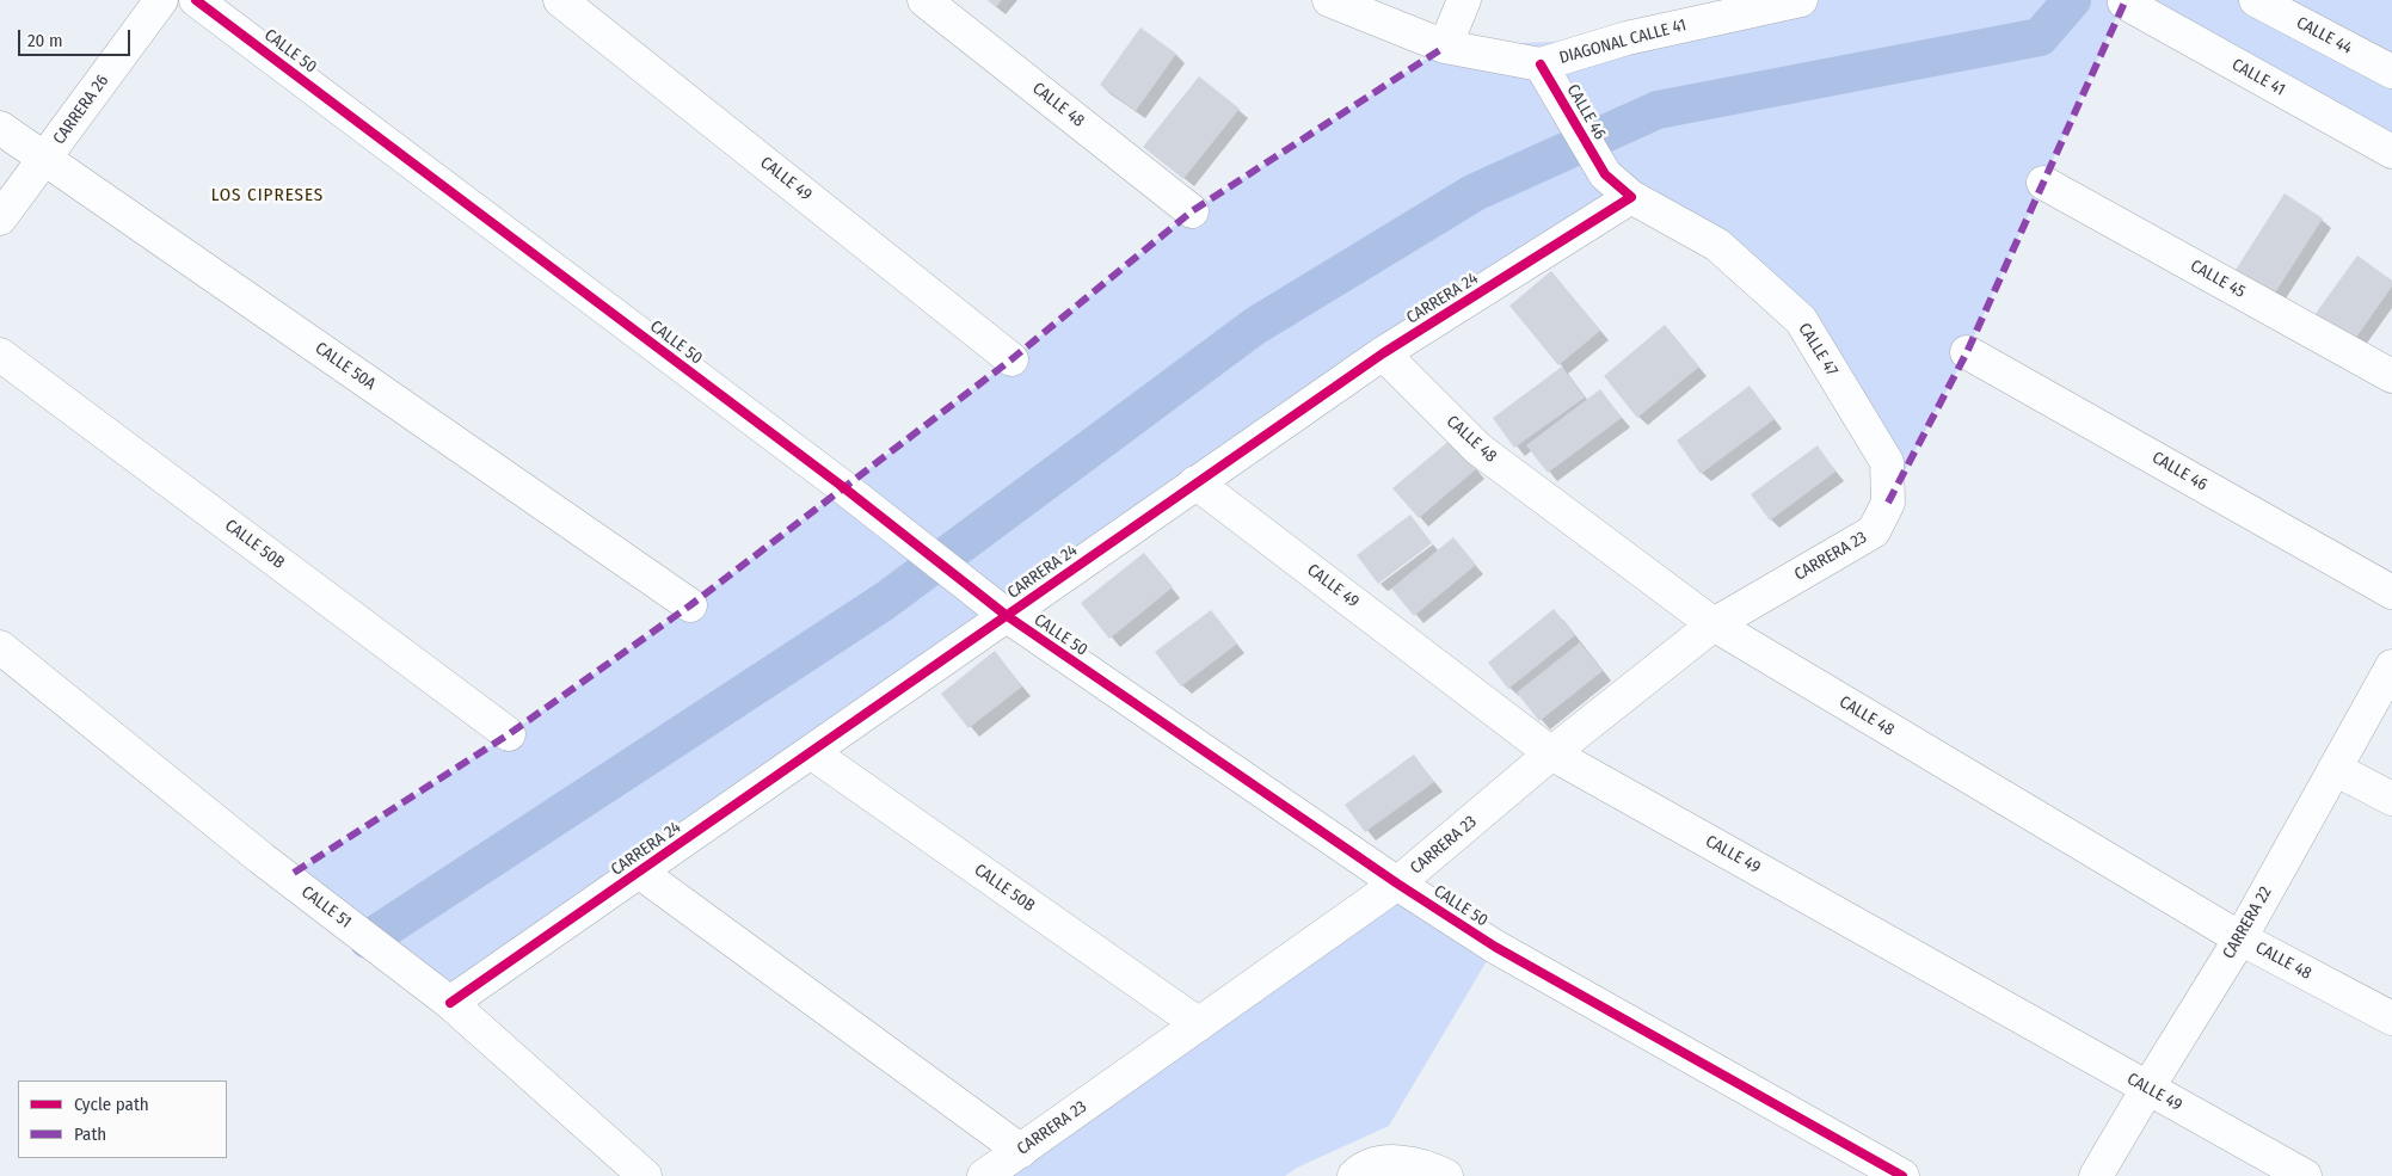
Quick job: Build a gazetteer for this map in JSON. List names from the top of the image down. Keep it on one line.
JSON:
{"streets":{"street":["CALLE 44","DIAGONAL CALLE 41","CALLE 50","CALLE 41","CALLE 48","CARRERA 26","CALLE 46","CALLE 49","CALLE 45","CARRERA 24","CALLE 47","CALLE 50A","CALLE 50B","CARRERA 23","CALLE 51","CARRERA 22"]},"crossings":[["DIAGONAL CALLE 41","CALLE 46"],["CALLE 50","CARRERA 24"],["CALLE 50","CARRERA 23"],["CALLE 48","CARRERA 24"],["CALLE 48","CARRERA 23"],["CALLE 48","CARRERA 22"],["CARRERA 26","CALLE 50A"],["CALLE 46","CARRERA 24"],["CALLE 46","CALLE 47"],["CALLE 49","CARRERA 24"],["CALLE 49","CARRERA 23"],["CALLE 49","CARRERA 22"],["CARRERA 24","CALLE 47"],["CARRERA 24","CALLE 50B"],["CARRERA 24","CALLE 51"],["CALLE 47","CARRERA 23"],["CALLE 50B","CARRERA 23"]],"districts":["LOS CIPRESES"],"legend":["Cycle path","Path"],"scale_bar":"20 m"}
